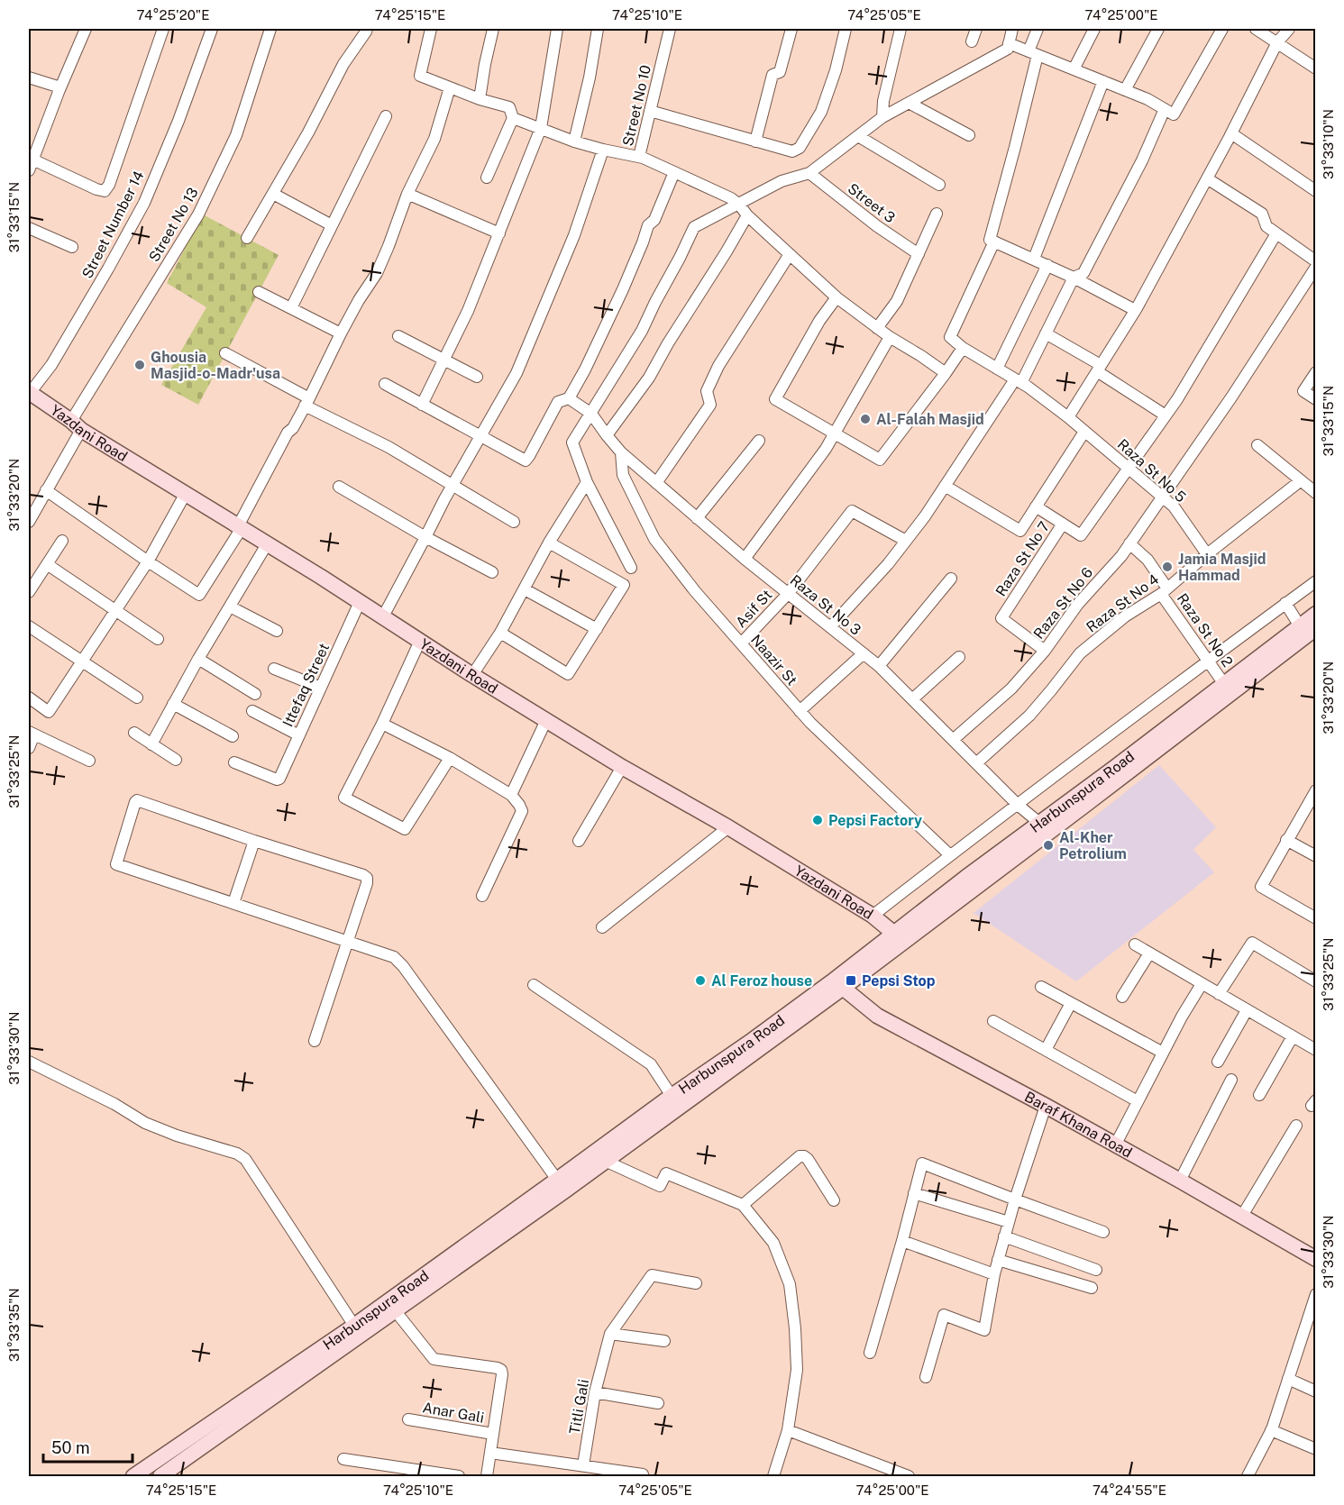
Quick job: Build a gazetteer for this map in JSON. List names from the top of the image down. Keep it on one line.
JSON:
{"streets":{"main road":["Yazdani Road","Harbunspura Road","Baraf Khana Road"],"street":["Street No 10","Street 3","Street Number 14","Street No 13","Raza St No 5","Raza St No 7","Raza St No 6","Raza St No 4","Raza St No 3","Asif St","Raza St No 2","Naazir St","Ittefaq Street","Titli Gali","Anar Gali"]},"crossings":[["Street Number 14","Yazdani Road"],["Street No 13","Yazdani Road"],["Yazdani Road","Ittefaq Street"],["Yazdani Road","Harbunspura Road"],["Raza St No 5","Raza St No 6"],["Raza St No 5","Raza St No 4"],["Raza St No 7","Raza St No 6"],["Raza St No 6","Raza St No 3"],["Raza St No 6","Raza St No 2"],["Raza St No 4","Raza St No 3"],["Raza St No 4","Raza St No 2"],["Raza St No 3","Asif St"],["Raza St No 3","Naazir St"],["Raza St No 3","Harbunspura Road"],["Asif St","Naazir St"],["Raza St No 2","Harbunspura Road"],["Harbunspura Road","Baraf Khana Road"]],"places":{"other":["Ghousia Masjid-o-Madr'usa","Al-Falah Masjid","Jamia Masjid Hammad","Pepsi Factory","Al-Kher Petrolium","Al Feroz house"],"transit":["Pepsi Stop"]},"scale_bar":"50 m","coordinates":["74°25'20\"E","74°25'15\"E","74°25'10\"E","74°25'05\"E","74°25'00\"E","31°33'10\"N","31°33'15\"N","31°33'20\"N","31°33'25\"N","31°33'30\"N","31°33'35\"N","74°24'55\"E"]}
